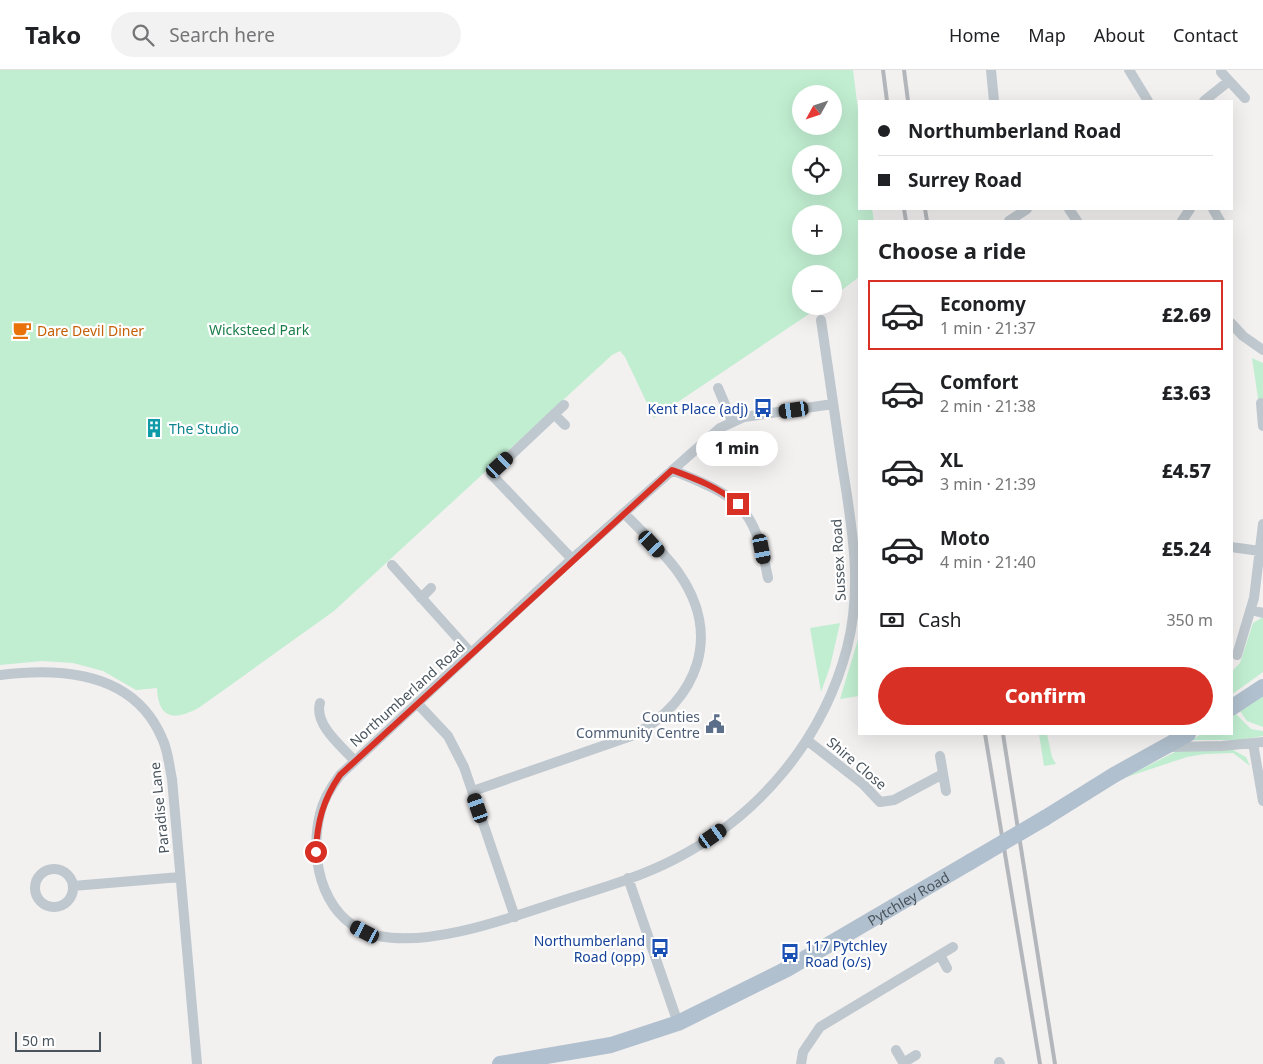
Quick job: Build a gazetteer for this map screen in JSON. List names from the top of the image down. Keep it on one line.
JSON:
{"streets":{"main road":["Pytchley Road"],"street":["Sussex Road","Northumberland Road","Shire Close","Paradise Lane"]},"crossings":[["Sussex Road","Northumberland Road"],["Sussex Road","Shire Close"]],"parks":["Wicksteed Park"],"places":{"cafe":["Dare Devil Diner"],"bus stop":["Kent Place (adj)","Northumberland Road (opp)","117 Pytchley Road (o/s)"],"building":["The Studio"],"public building":["Counties Community Centre"]},"scale_bar":"50 m","north":"bottom left","page":{"header":"Tako","search":"Search here","nav":["Home","Map","About","Contact"],"map_buttons":["+","−"],"banner":["Northumberland Road","Surrey Road"],"heading":"Choose a ride","list":[{"name":"Economy","note":"1 min · 21:37","value":"£2.69"},{"name":"Comfort","note":"2 min · 21:38","value":"£3.63"},{"name":"XL","note":"3 min · 21:39","value":"£4.57"},{"name":"Moto","note":"4 min · 21:40","value":"£5.24"}],"bubble":"1 min","pay":["Cash","350 m"],"buttons":"Confirm","scale":"50 m"}}
